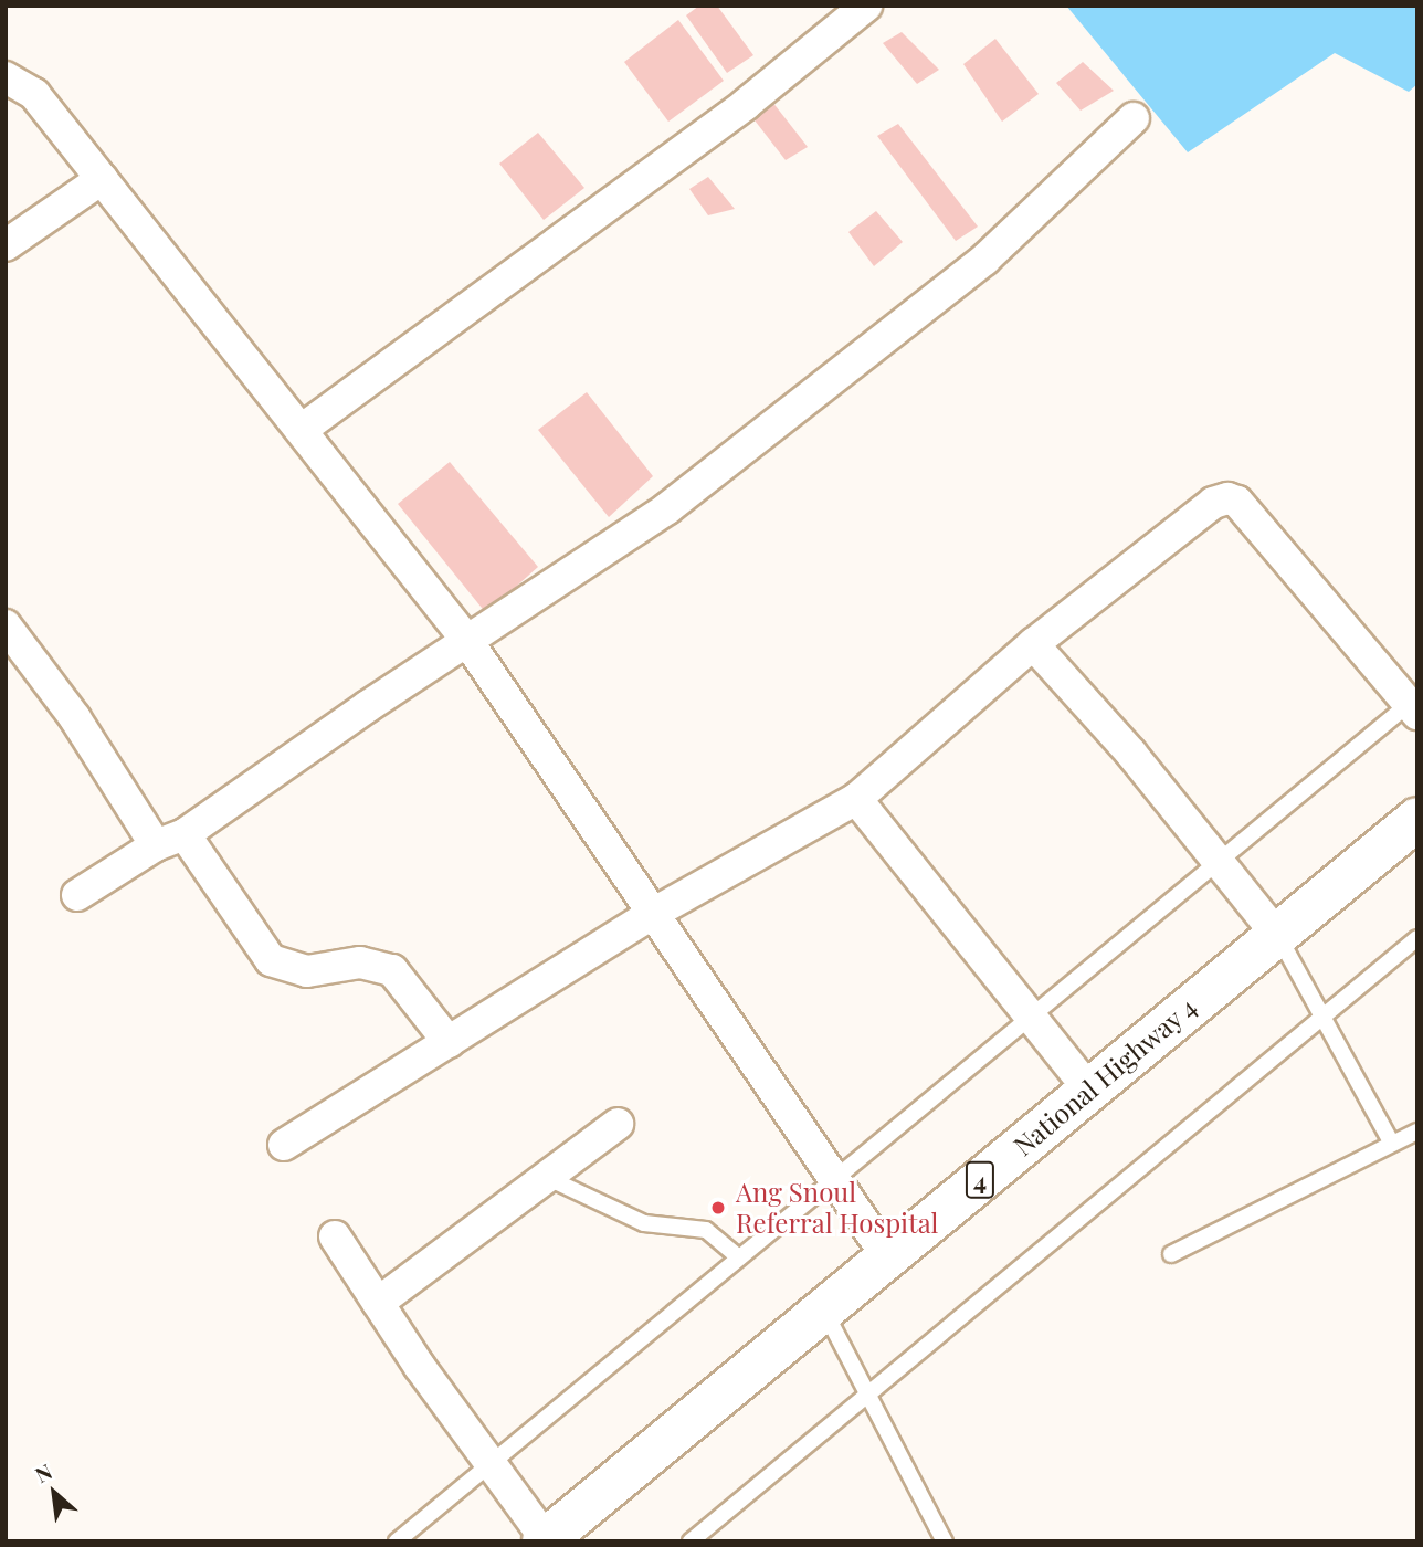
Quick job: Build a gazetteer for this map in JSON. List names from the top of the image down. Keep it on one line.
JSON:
{"streets":{"highway":["National Highway 4","4"]},"places":["Ang Snoul Referral Hospital"],"north":"top left"}
